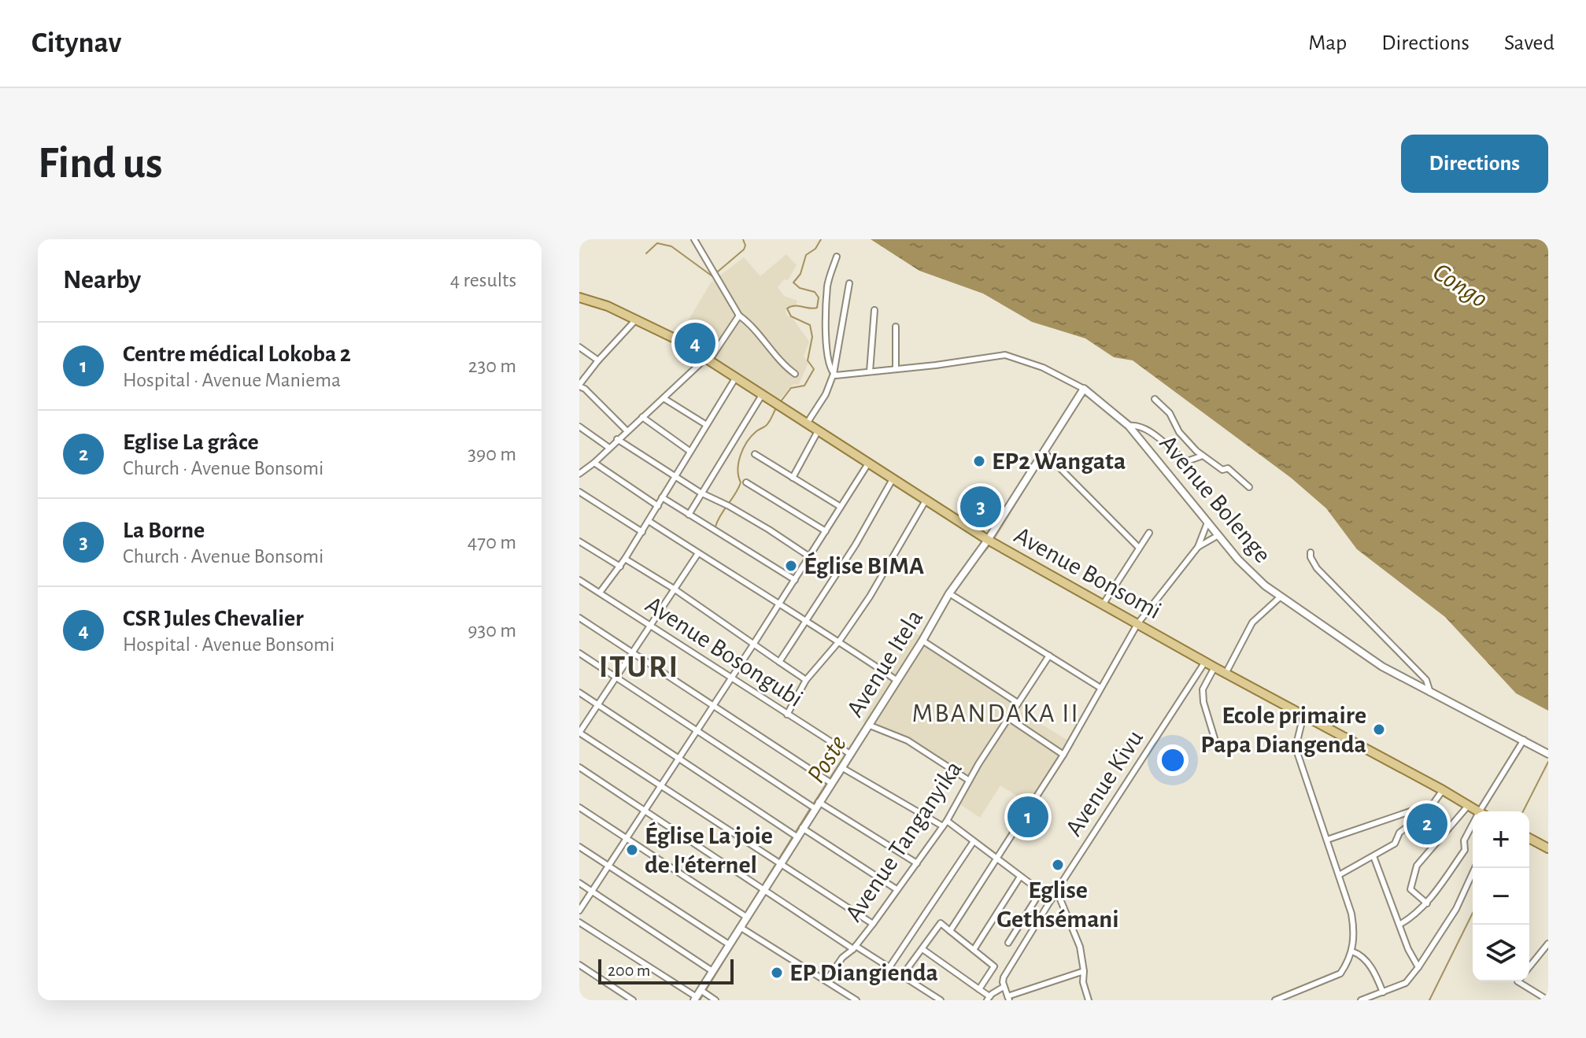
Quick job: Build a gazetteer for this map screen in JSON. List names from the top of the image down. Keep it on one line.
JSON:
{"streets":{"main road":["Avenue Bonsomi"],"street":["Avenue Bolenge","Avenue Bosongubi","Avenue Itela","Avenue Kivu","Avenue Tanganyika"]},"crossings":[["Avenue Bolenge","Avenue Itela"],["Avenue Bonsomi","Avenue Itela"],["Avenue Bonsomi","Avenue Kivu"],["Avenue Bosongubi","Avenue Itela"]],"districts":["ITURI","MBANDAKA II"],"water":["Congo","Poste"],"places":["EP2 Wangata","Église BIMA","Ecole primaire Papa Diangenda","Église La joie de l'éternel","Eglise Gethsémani","EP Diangienda"],"scale_bar":"200 m","page":{"header":"Citynav","nav":["Map","Directions","Saved"],"buttons":"Directions","title":"Find us","heading":["Nearby","4 results"],"pins":["4","3","1","2"],"list":[{"mark":"1","name":"Centre médical Lokoba 2","note":"Hospital · Avenue Maniema","value":"230 m"},{"mark":"2","name":"Eglise La grâce","note":"Church · Avenue Bonsomi","value":"390 m"},{"mark":"3","name":"La Borne","note":"Church · Avenue Bonsomi","value":"470 m"},{"mark":"4","name":"CSR Jules Chevalier","note":"Hospital · Avenue Bonsomi","value":"930 m"}],"map_buttons":["+","−"],"scale":"200 m"}}
